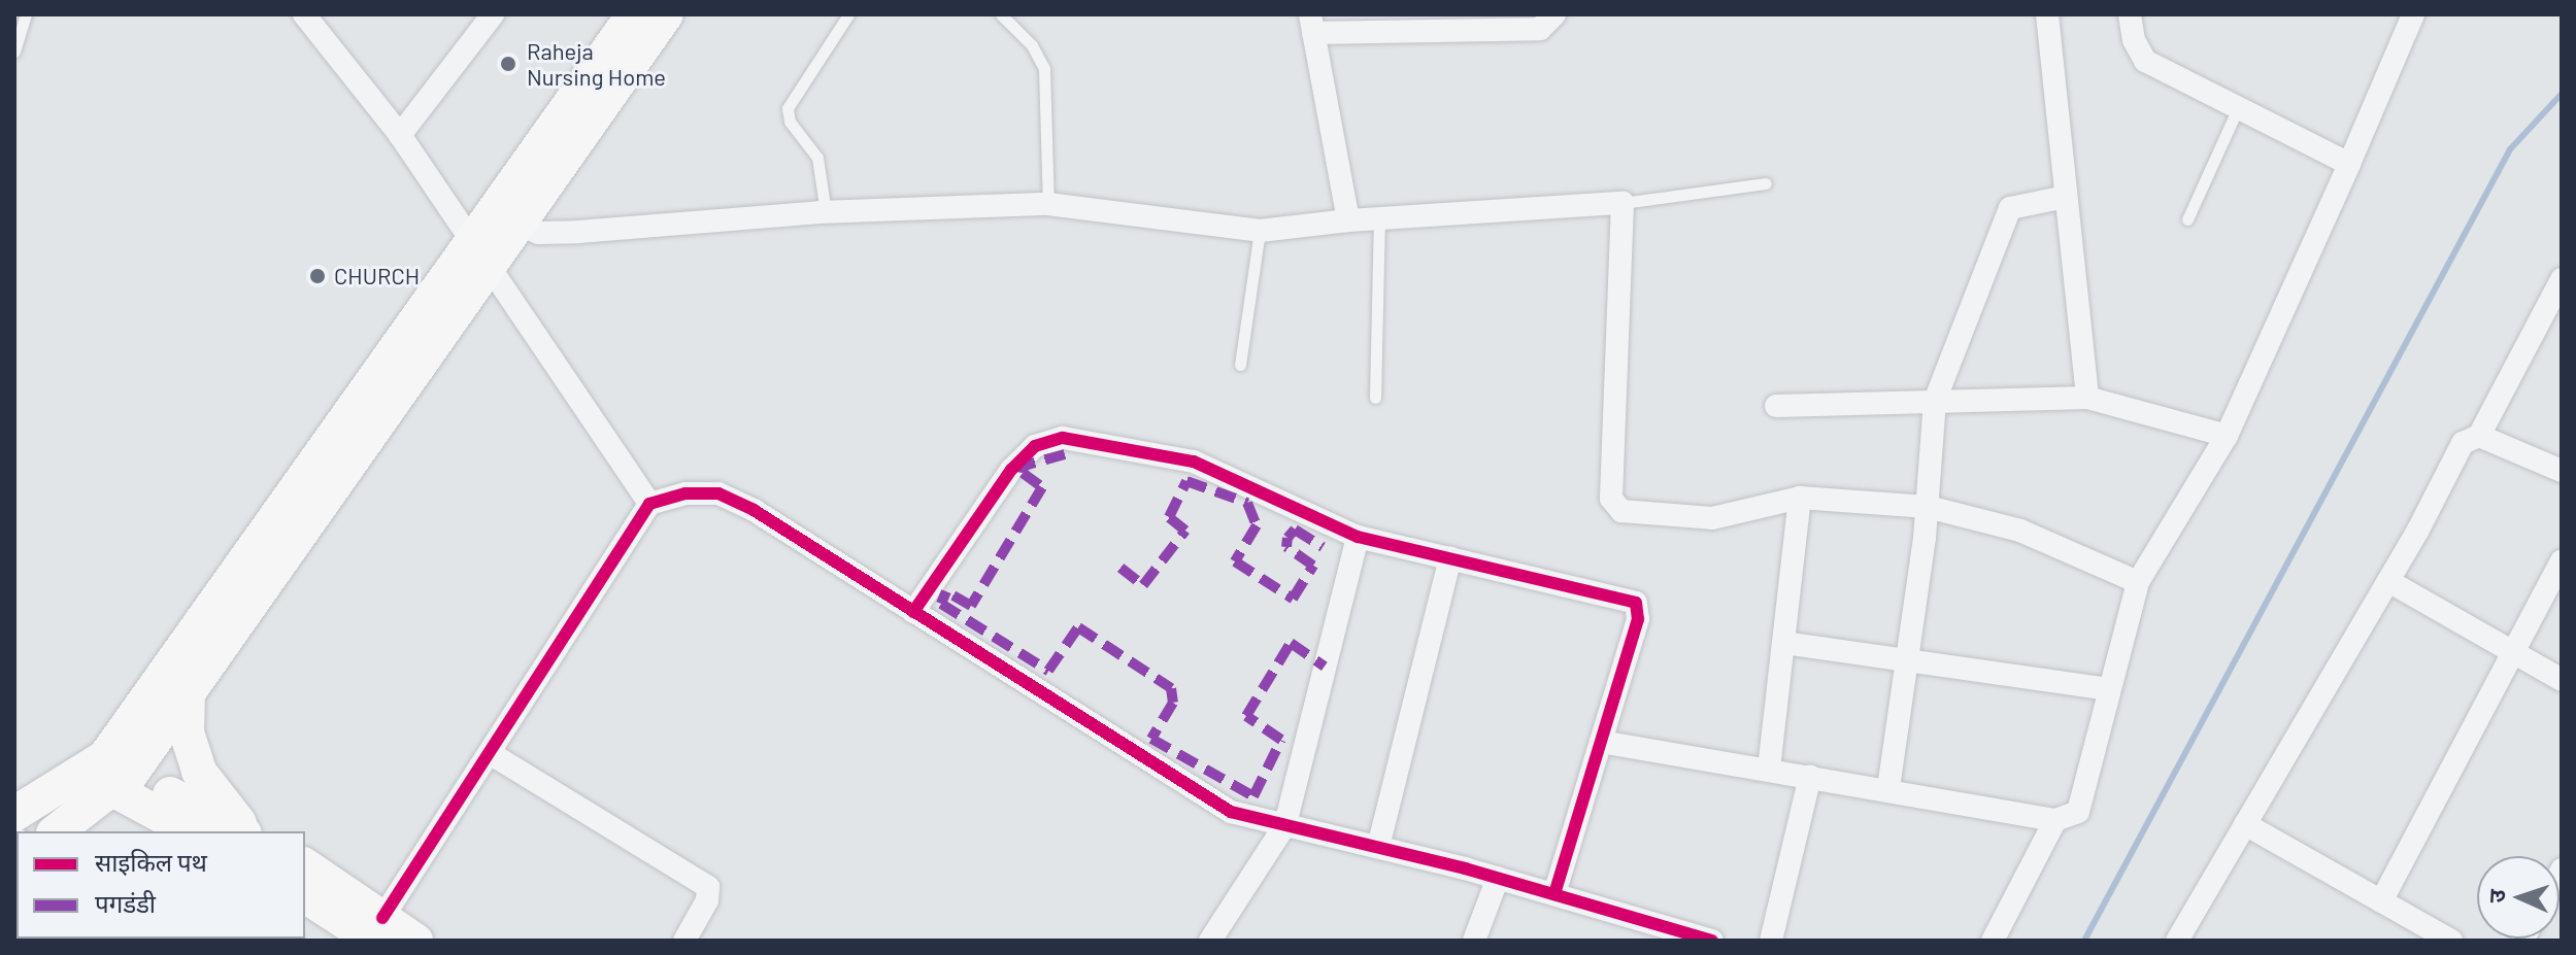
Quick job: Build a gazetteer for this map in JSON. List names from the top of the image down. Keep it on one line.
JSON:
{"places":["Raheja Nursing Home","CHURCH"],"legend":["साइकिल पथ","पगडंडी"],"north":"left"}
